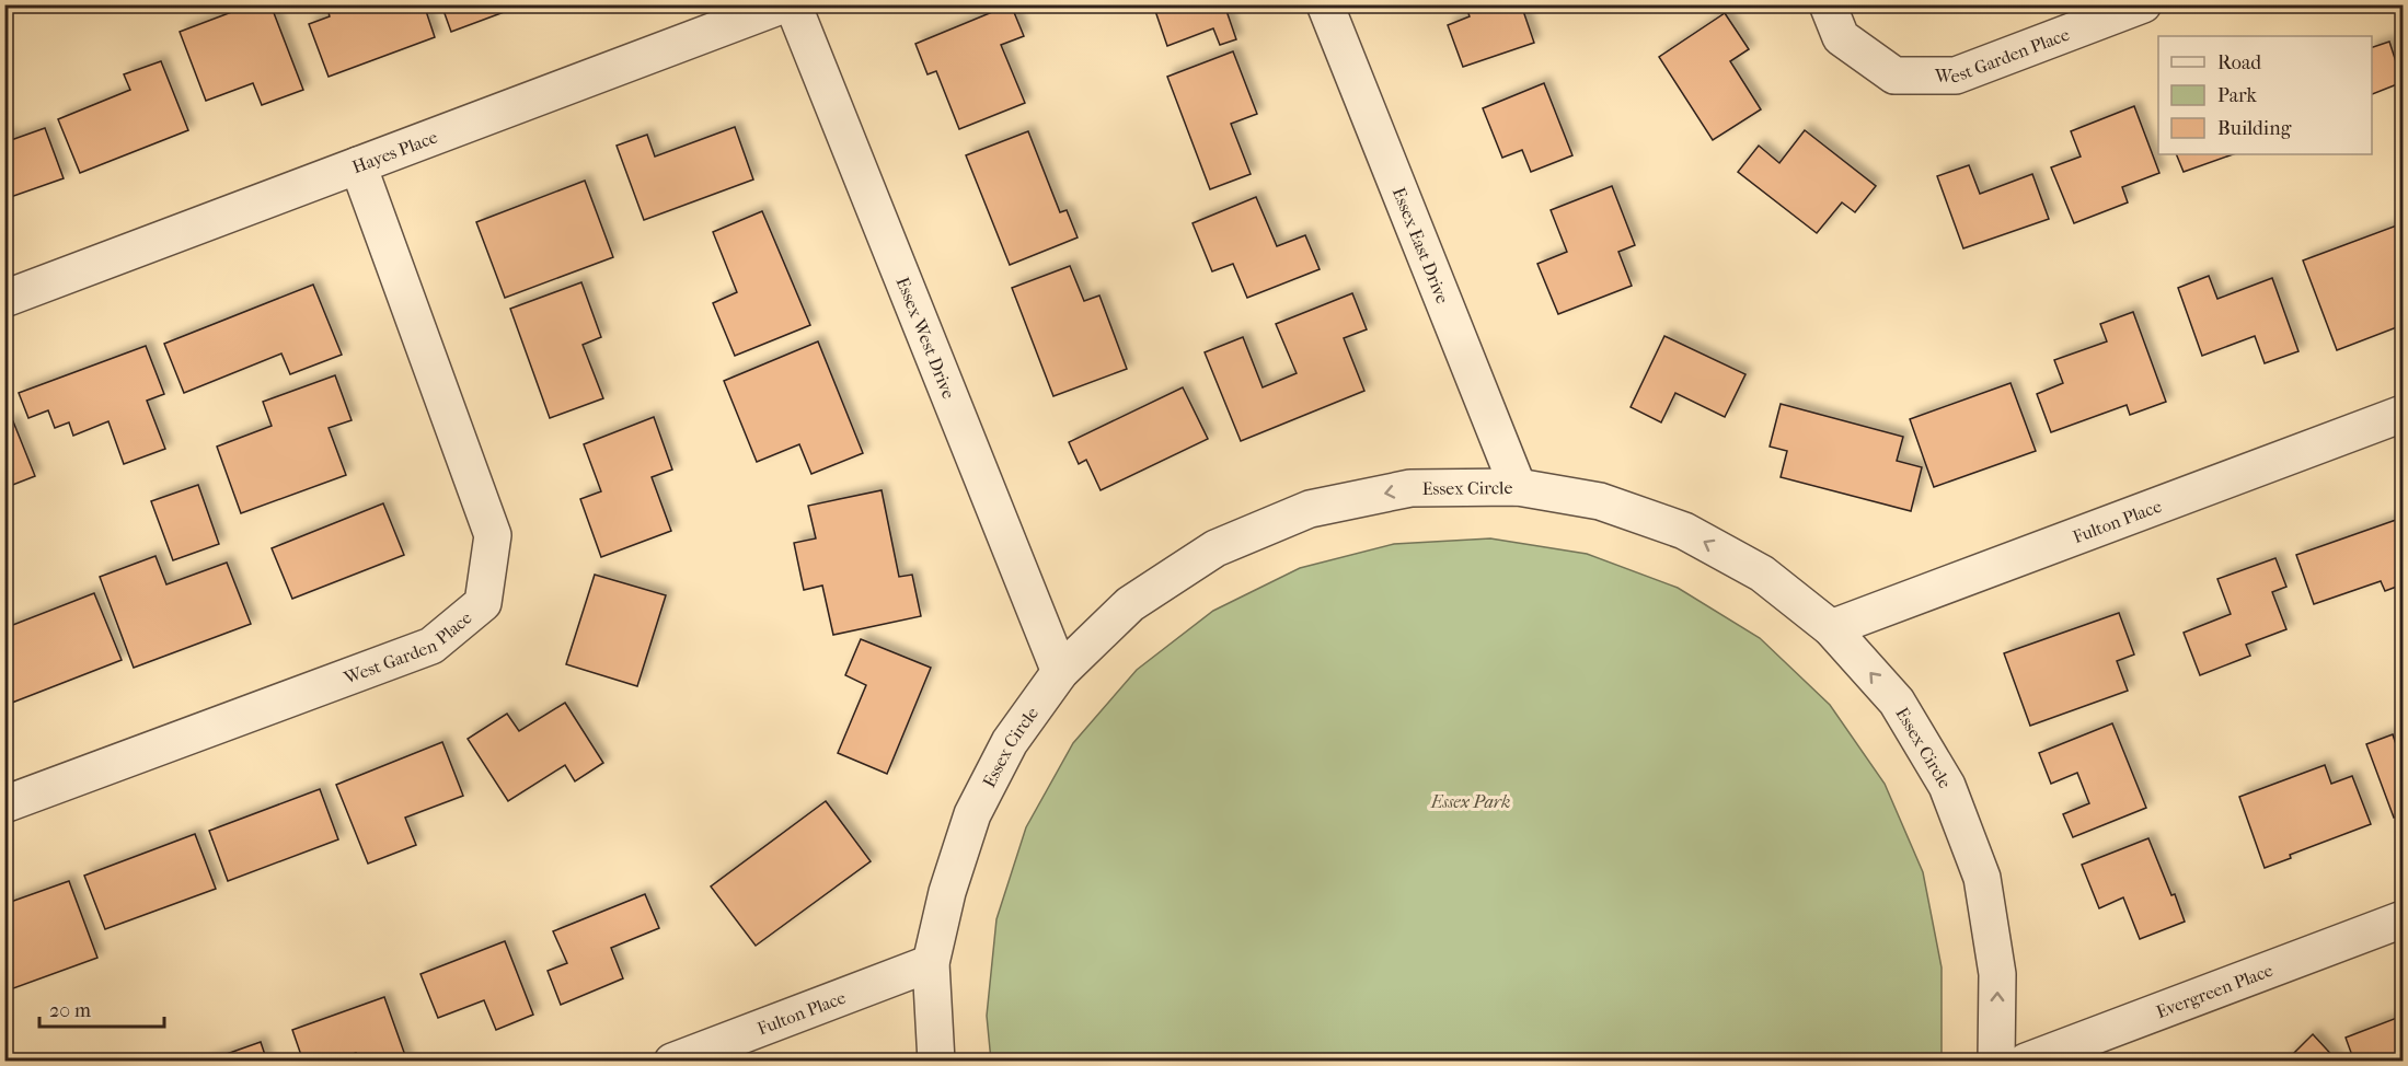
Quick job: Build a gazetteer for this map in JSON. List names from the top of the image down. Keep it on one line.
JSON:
{"streets":{"street":["West Garden Place","Hayes Place","Essex East Drive","Essex West Drive","Essex Circle","Fulton Place","Evergreen Place"]},"crossings":[["West Garden Place","Hayes Place"],["Essex East Drive","Essex Circle"],["Essex West Drive","Essex Circle"],["Essex Circle","Fulton Place"]],"parks":["Essex Park"],"legend":["Road","Park","Building"],"scale_bar":"20 m"}
